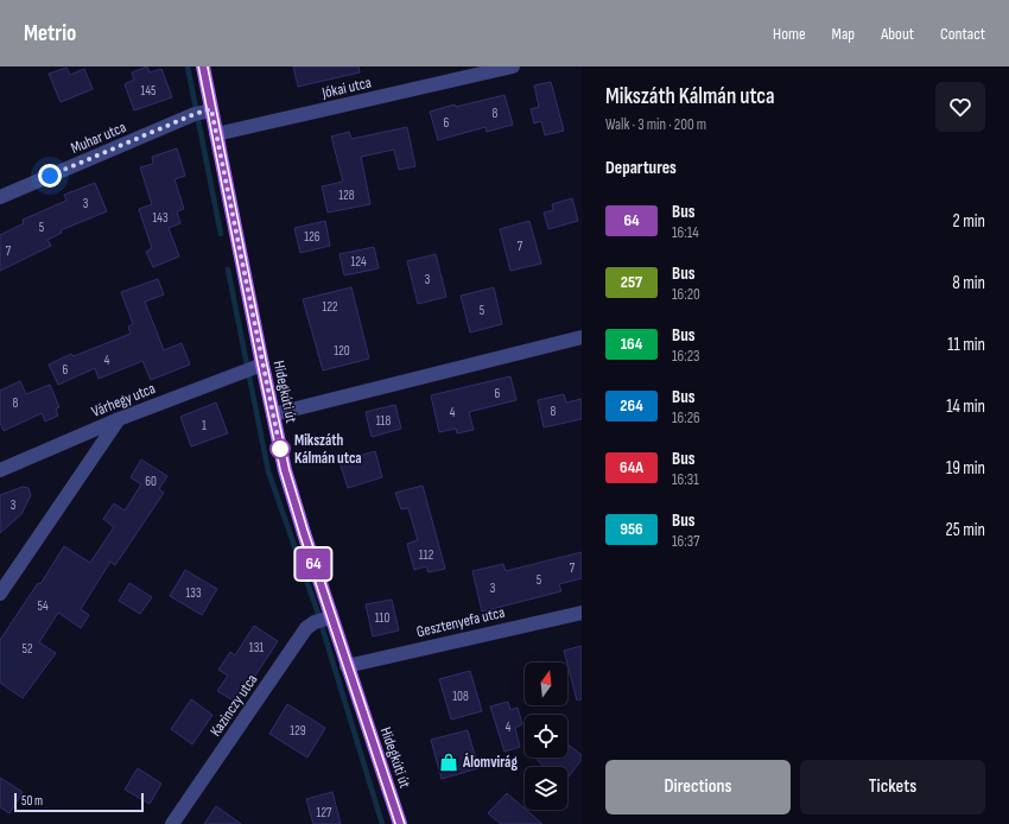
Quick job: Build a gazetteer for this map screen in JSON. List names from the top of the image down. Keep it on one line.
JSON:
{"streets":{"main road":["Hidegkúti út"],"street":["Jókai utca","Muhar utca","Várhegy utca","Gesztenyefa utca","Kazinczy utca"]},"crossings":[["Jókai utca","Hidegkúti út"],["Muhar utca","Hidegkúti út"],["Hidegkúti út","Várhegy utca"],["Hidegkúti út","Gesztenyefa utca"],["Hidegkúti út","Kazinczy utca"]],"places":{"other":["Mikszáth Kálmán utca"],"shop":["Álomvirág"]},"lines":["bus line 64"],"house_numbers":["145","8","6","128","3","143","5","126","7","7","124","3","122","5","120","4","6","6","8","8","4","118","1","60","3","112","7","5","3","133","54","110","131","52","108","4","129","127"],"scale_bar":"50 m","north":"top","page":{"header":"Metrio","nav":["Home","Map","About","Contact"],"on_map":"64","heading":[["Mikszáth Kálmán utca","Walk · 3 min · 200 m"],"Departures"],"list":[{"mark":"64","name":"Bus","note":"16:14","value":"2 min"},{"mark":"257","name":"Bus","note":"16:20","value":"8 min"},{"mark":"164","name":"Bus","note":"16:23","value":"11 min"},{"mark":"264","name":"Bus","note":"16:26","value":"14 min"},{"mark":"64A","name":"Bus","note":"16:31","value":"19 min"},{"mark":"956","name":"Bus","note":"16:37","value":"25 min"}],"buttons":["Directions","Tickets"],"scale":"50 m"}}
